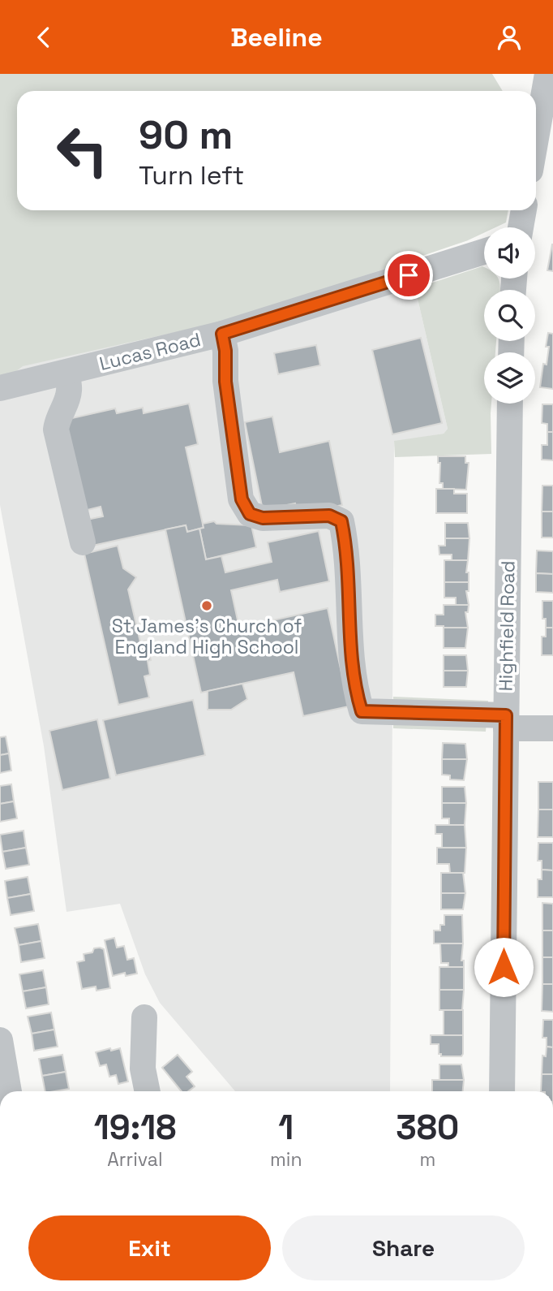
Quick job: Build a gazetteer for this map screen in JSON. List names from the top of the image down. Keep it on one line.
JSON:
{"streets":{"street":["Lucas Road","Highfield Road"]},"places":["St James's Church of England High School"],"page":{"header":"Beeline","turn":["90 m","Turn left"],"eta":["19:18","Arrival","1","min","380","m"],"buttons":["Exit","Share"]}}
